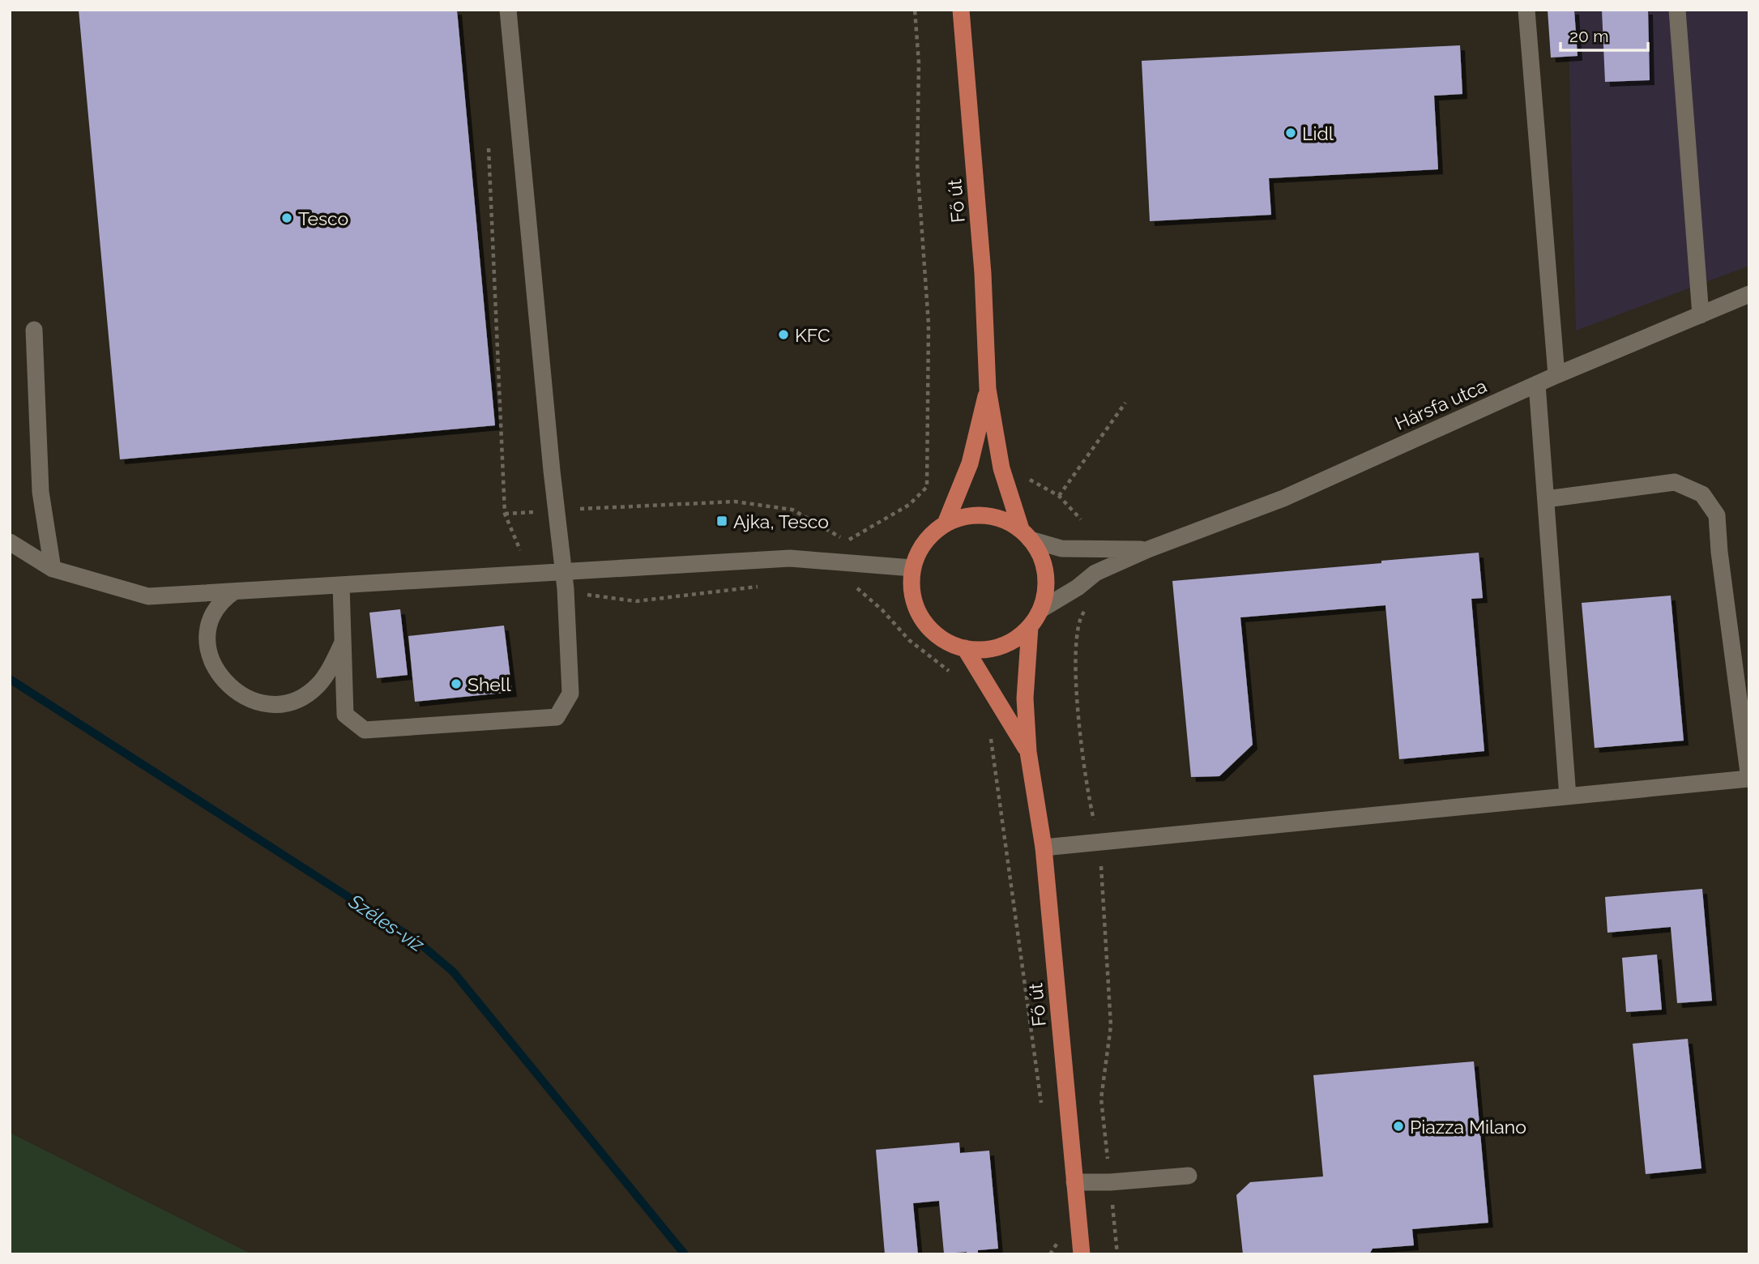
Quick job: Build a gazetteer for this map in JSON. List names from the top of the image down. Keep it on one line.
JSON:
{"streets":{"main road":["Fő út"],"street":["Hársfa utca"]},"crossings":[["Fő út","Hársfa utca"]],"water":["Széles-víz"],"places":{"other":["Lidl","Tesco","KFC","Shell","Piazza Milano"],"transit":["Ajka, Tesco"]},"scale_bar":"20 m"}
